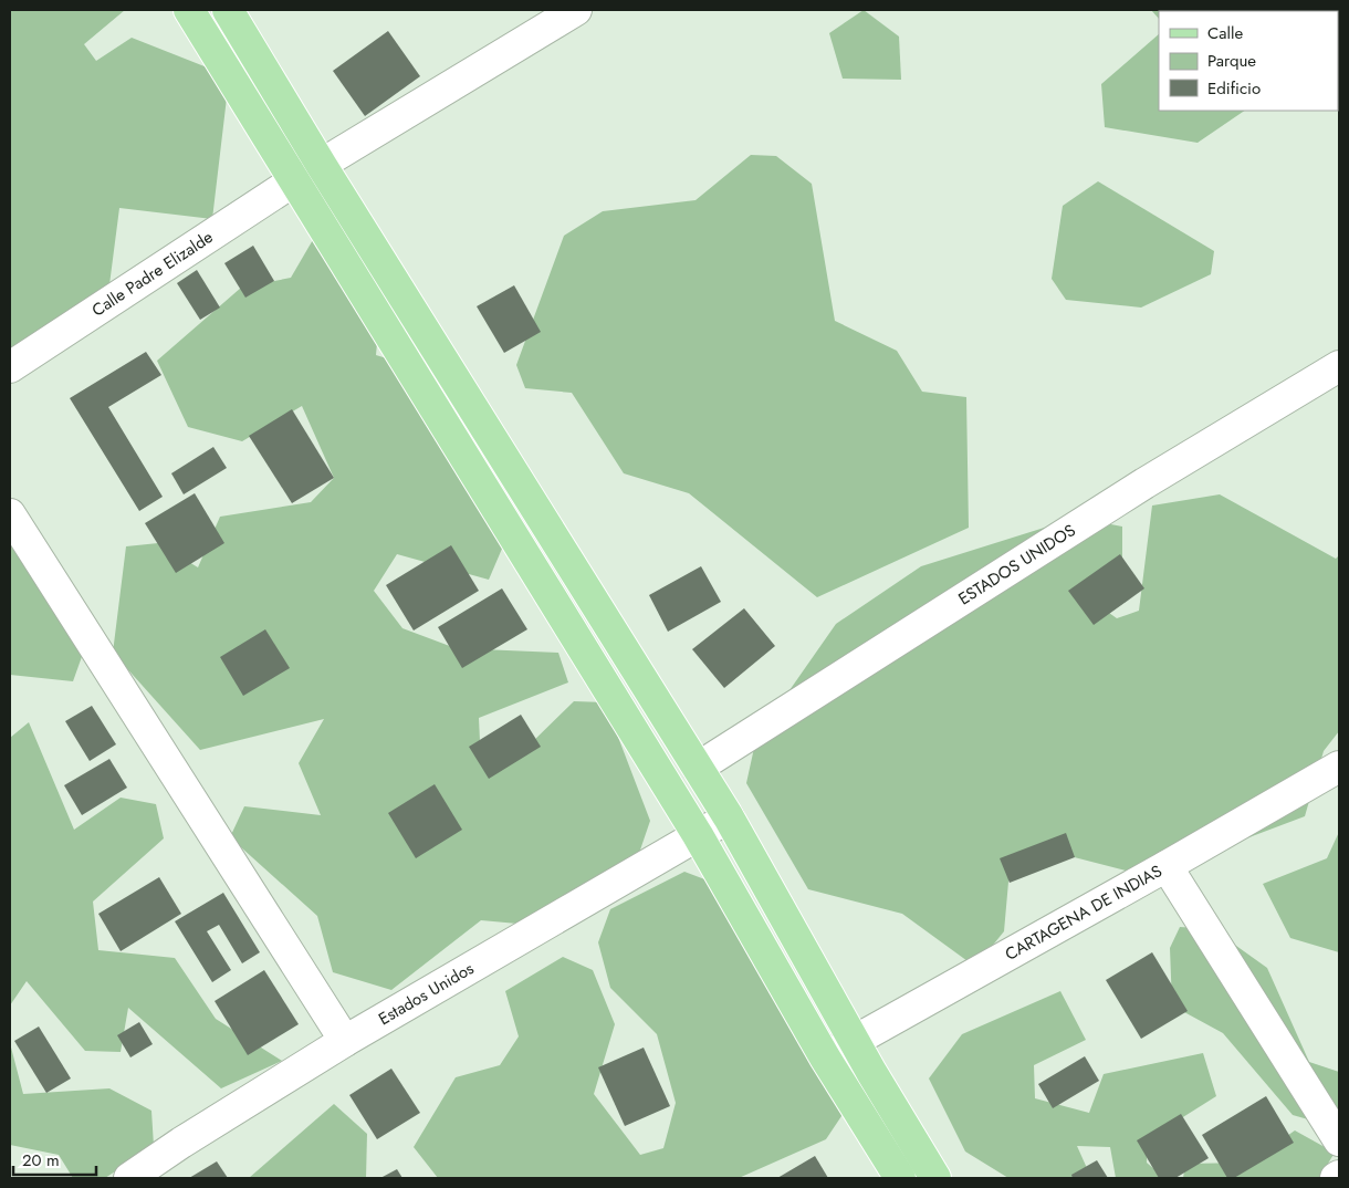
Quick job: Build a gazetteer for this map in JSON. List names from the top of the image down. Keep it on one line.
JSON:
{"streets":{"street":["Calle Padre Elizalde","ESTADOS UNIDOS","CARTAGENA DE INDIAS","Estados Unidos"]},"legend":["Calle","Parque","Edificio"],"scale_bar":"20 m"}
